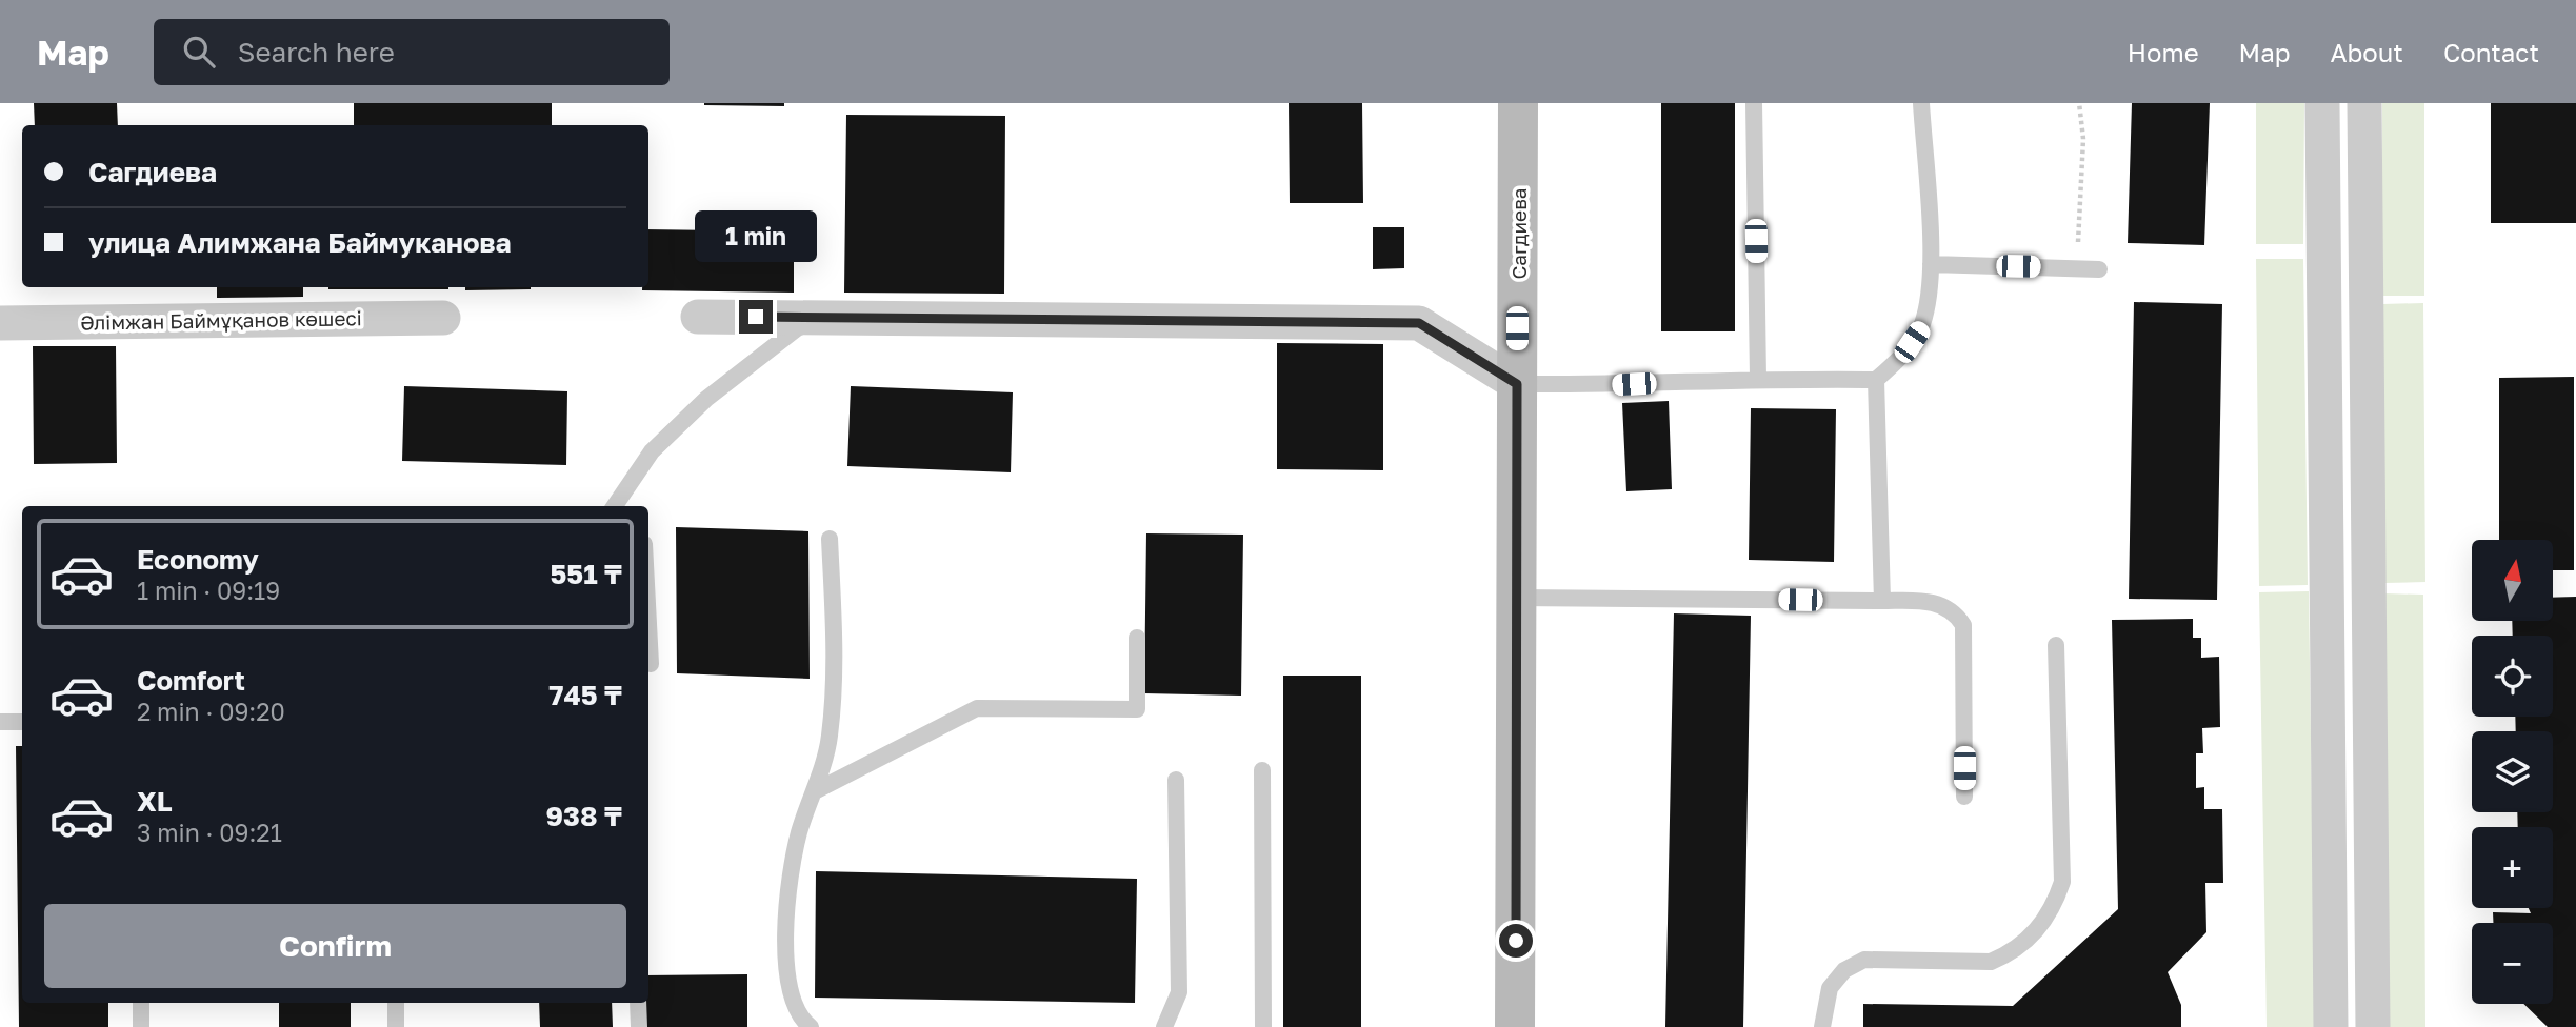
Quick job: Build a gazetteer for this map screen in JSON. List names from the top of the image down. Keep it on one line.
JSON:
{"streets":{"street":["Сагдиева","Әлімжан Баймұқанов көшесі"]},"north":"top","page":{"header":"Map","search":"Search here","nav":["Home","Map","About","Contact"],"banner":["Сагдиева","улица Алимжана Баймуканова"],"bubble":"1 min","list":[{"name":"Economy","note":"1 min · 09:19","value":"551 ₸"},{"name":"Comfort","note":"2 min · 09:20","value":"745 ₸"},{"name":"XL","note":"3 min · 09:21","value":"938 ₸"}],"map_buttons":["+","−"],"buttons":"Confirm"}}
